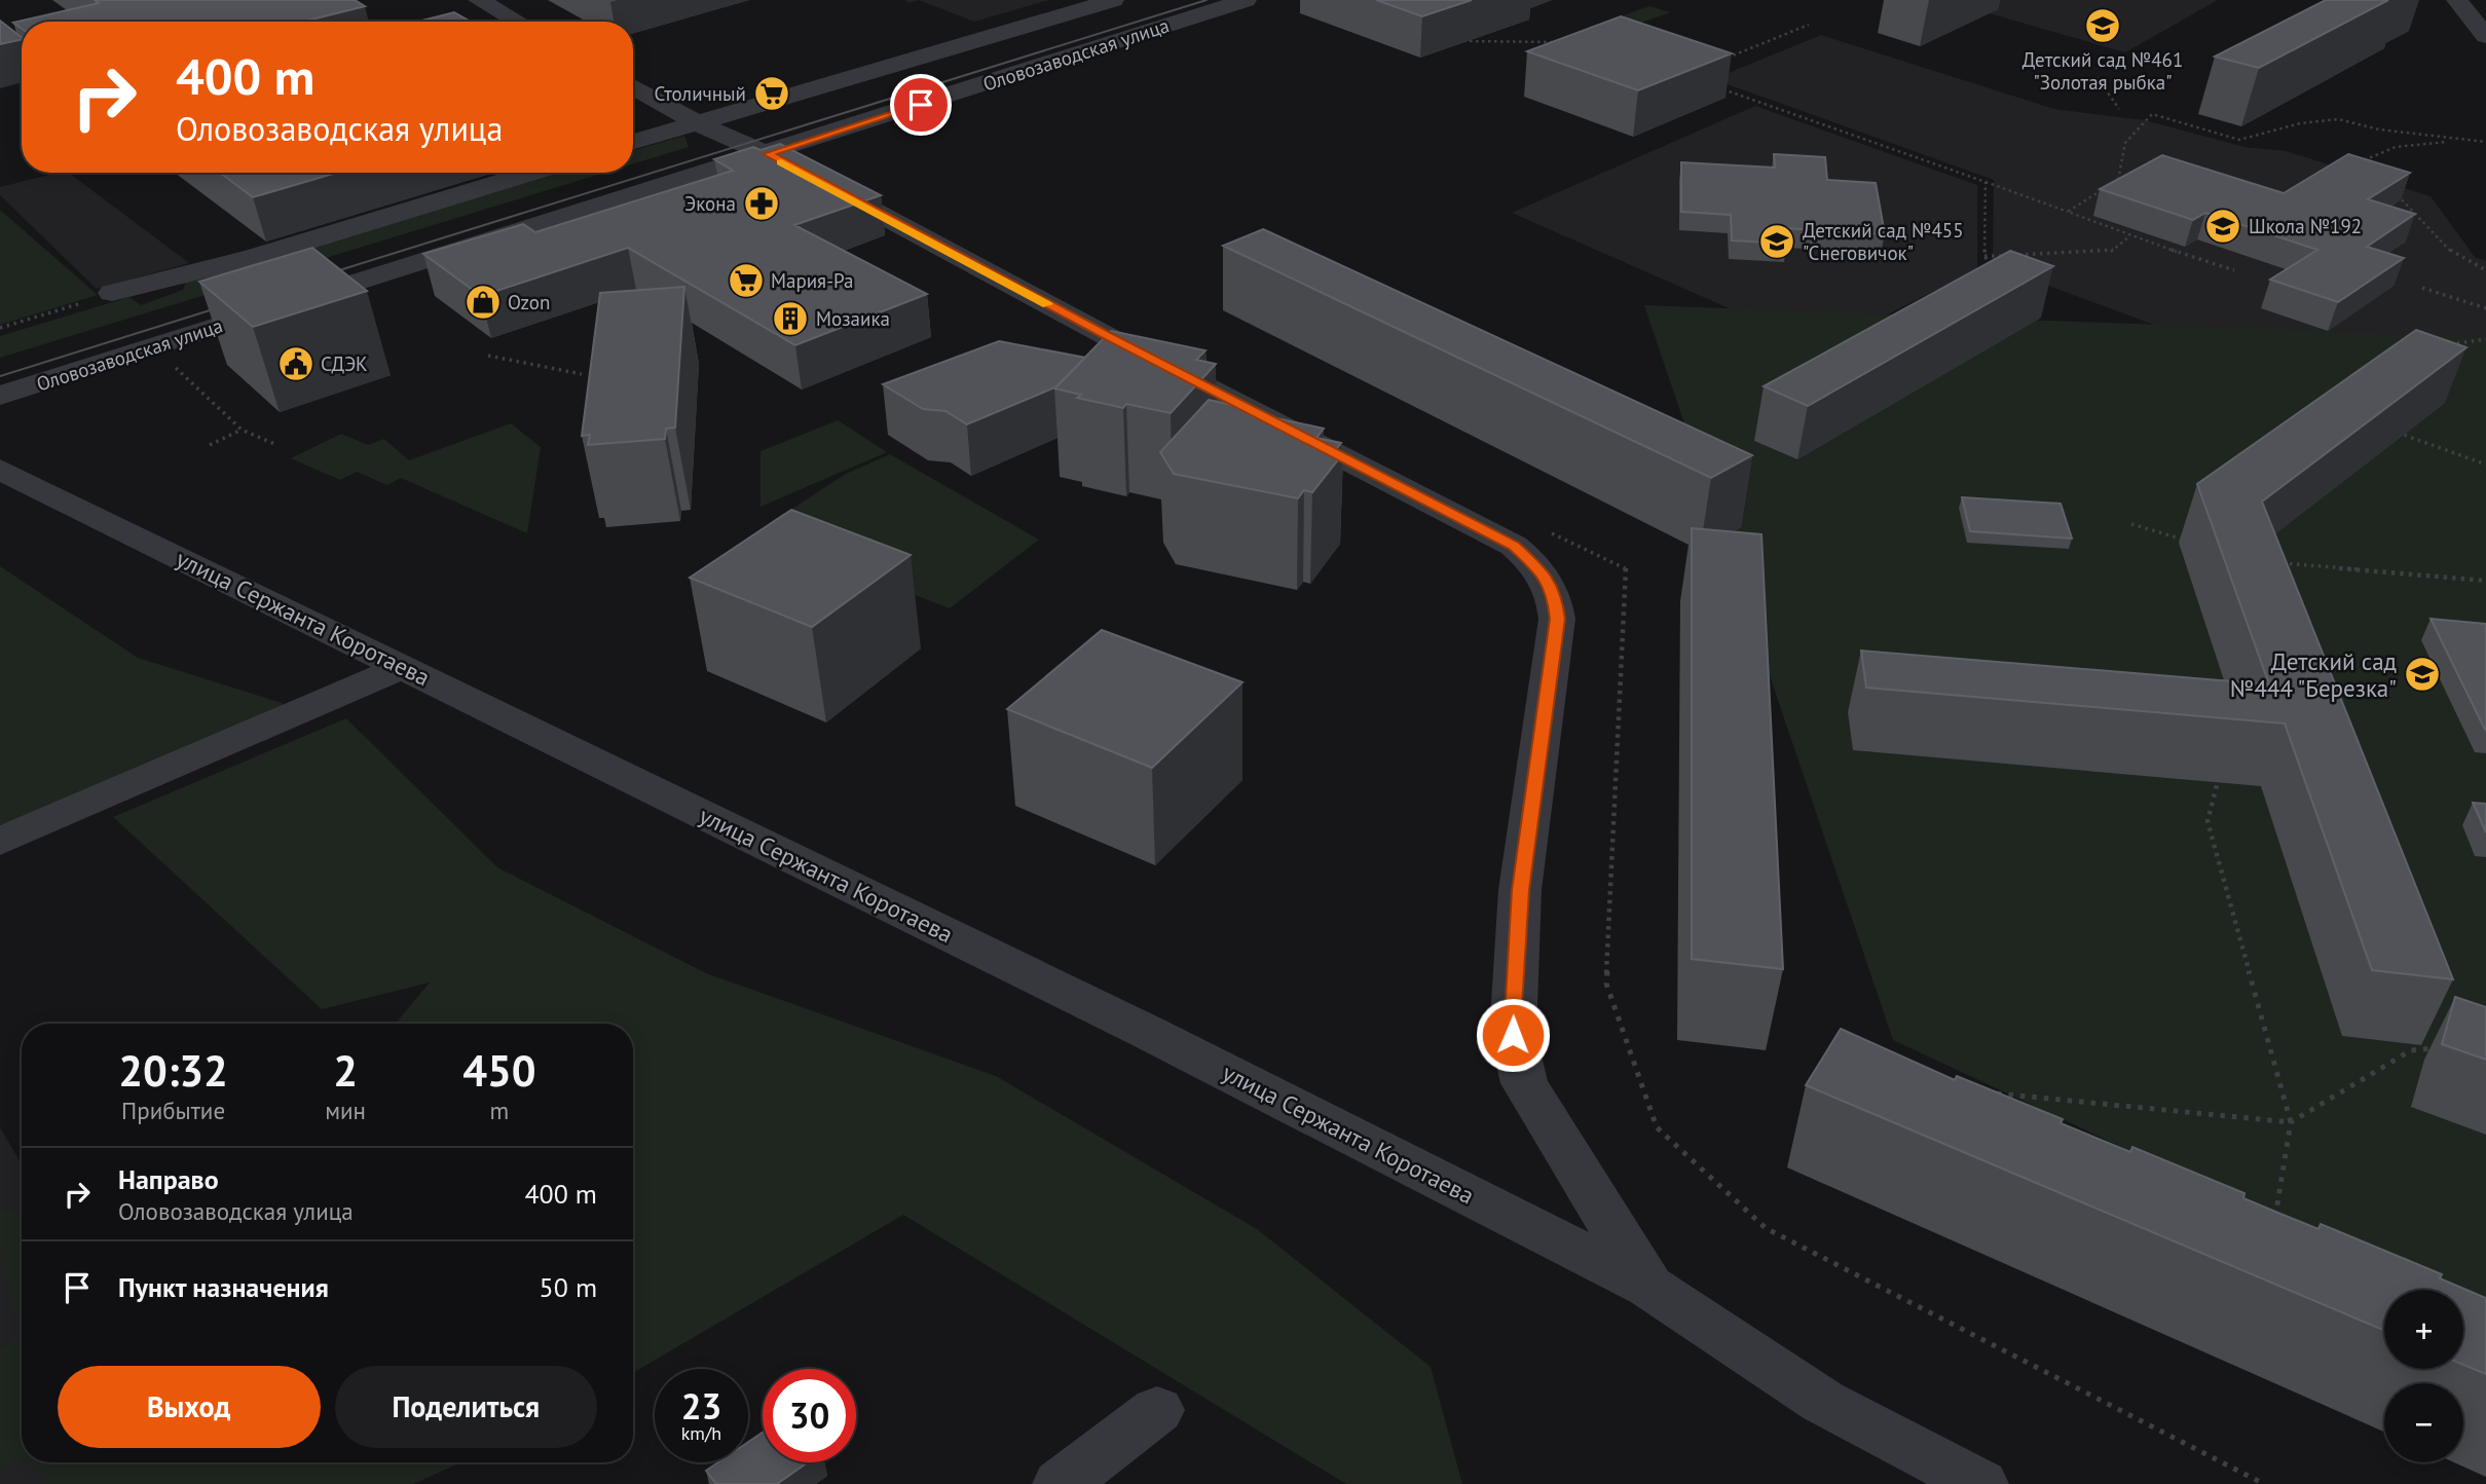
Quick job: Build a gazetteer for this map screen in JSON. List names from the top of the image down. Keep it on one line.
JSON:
{"streets":{"street":["Оловозаводская улица","улица Сержанта Коротаева"]},"crossings":[["Оловозаводская улица","улица Сержанта Коротаева"]],"places":{"school or university":["Детский сад №461 \"Золотая рыбка\"","Школа №192","Детский сад №455 \"Снеговичок\"","Детский сад №444 \"Березка\""],"supermarket":["Столичный","Мария-Ра"],"pharmacy":["Экона"],"shop":["Ozon"],"building":["Мозаика"],"public building":["СДЭК"]},"page":{"turn":["400 m","Оловозаводская улица"],"eta":["20:32","Прибытие","2","мин","450","m"],"list":[{"name":"Направо","note":"Оловозаводская улица","value":"400 m"},{"name":"Пункт назначения","value":"50 m"}],"map_buttons":["+","−"],"buttons":["Выход","Поделиться"],"speed":"23 km/h","limit":"30"}}
